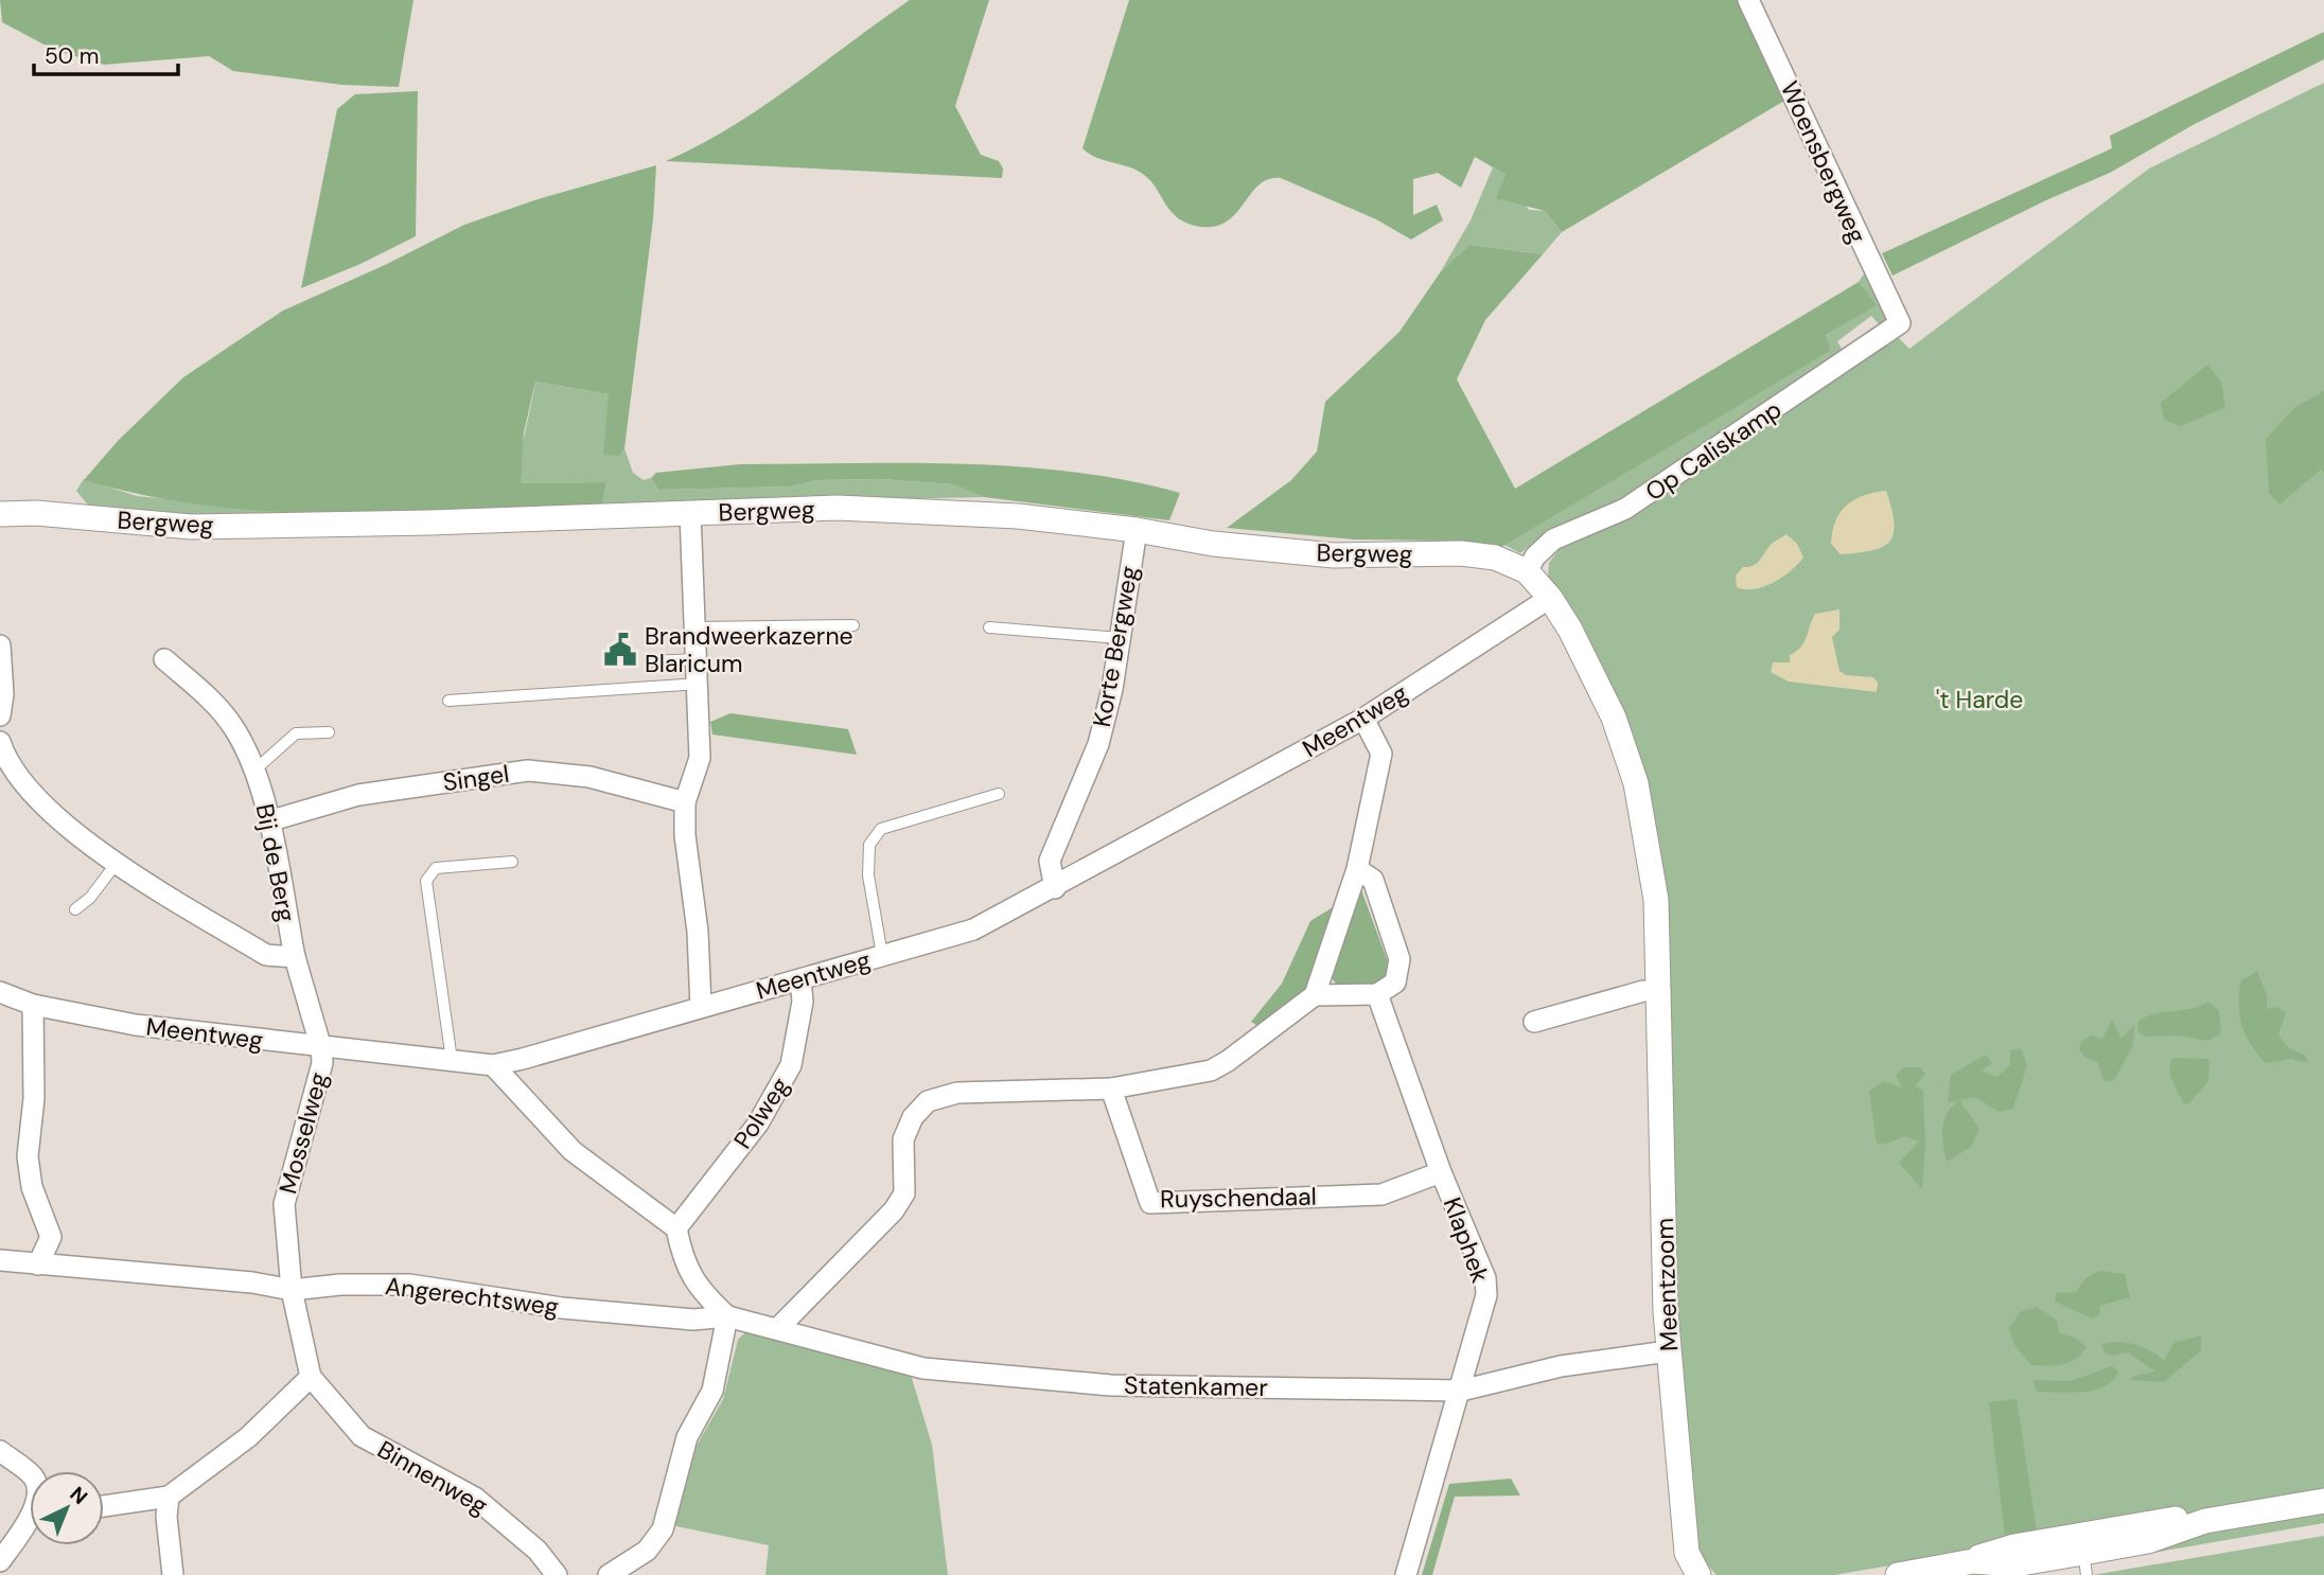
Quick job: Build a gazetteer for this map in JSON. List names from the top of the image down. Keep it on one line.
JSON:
{"streets":{"street":["Woensbergweg","Op Caliskamp","Bergweg","Korte Bergweg","Meentweg","Singel","Bij de Berg","Polweg","Mosselweg","Ruyschendaal","Klaphek","Meentzoom","Angerechtsweg","Statenkamer","Binnenweg"]},"crossings":[["Woensbergweg","Op Caliskamp"],["Op Caliskamp","Bergweg"],["Op Caliskamp","Meentzoom"],["Bergweg","Korte Bergweg"],["Bergweg","Meentzoom"],["Korte Bergweg","Meentweg"],["Meentweg","Polweg"],["Meentweg","Mosselweg"],["Meentweg","Meentzoom"],["Singel","Bij de Berg"],["Bij de Berg","Mosselweg"],["Mosselweg","Angerechtsweg"],["Mosselweg","Binnenweg"],["Ruyschendaal","Klaphek"],["Klaphek","Statenkamer"],["Meentzoom","Statenkamer"],["Angerechtsweg","Statenkamer"]],"parks":["'t Harde"],"places":{"public building":["Brandweerkazerne Blaricum"]},"scale_bar":"50 m","north":"top right"}
